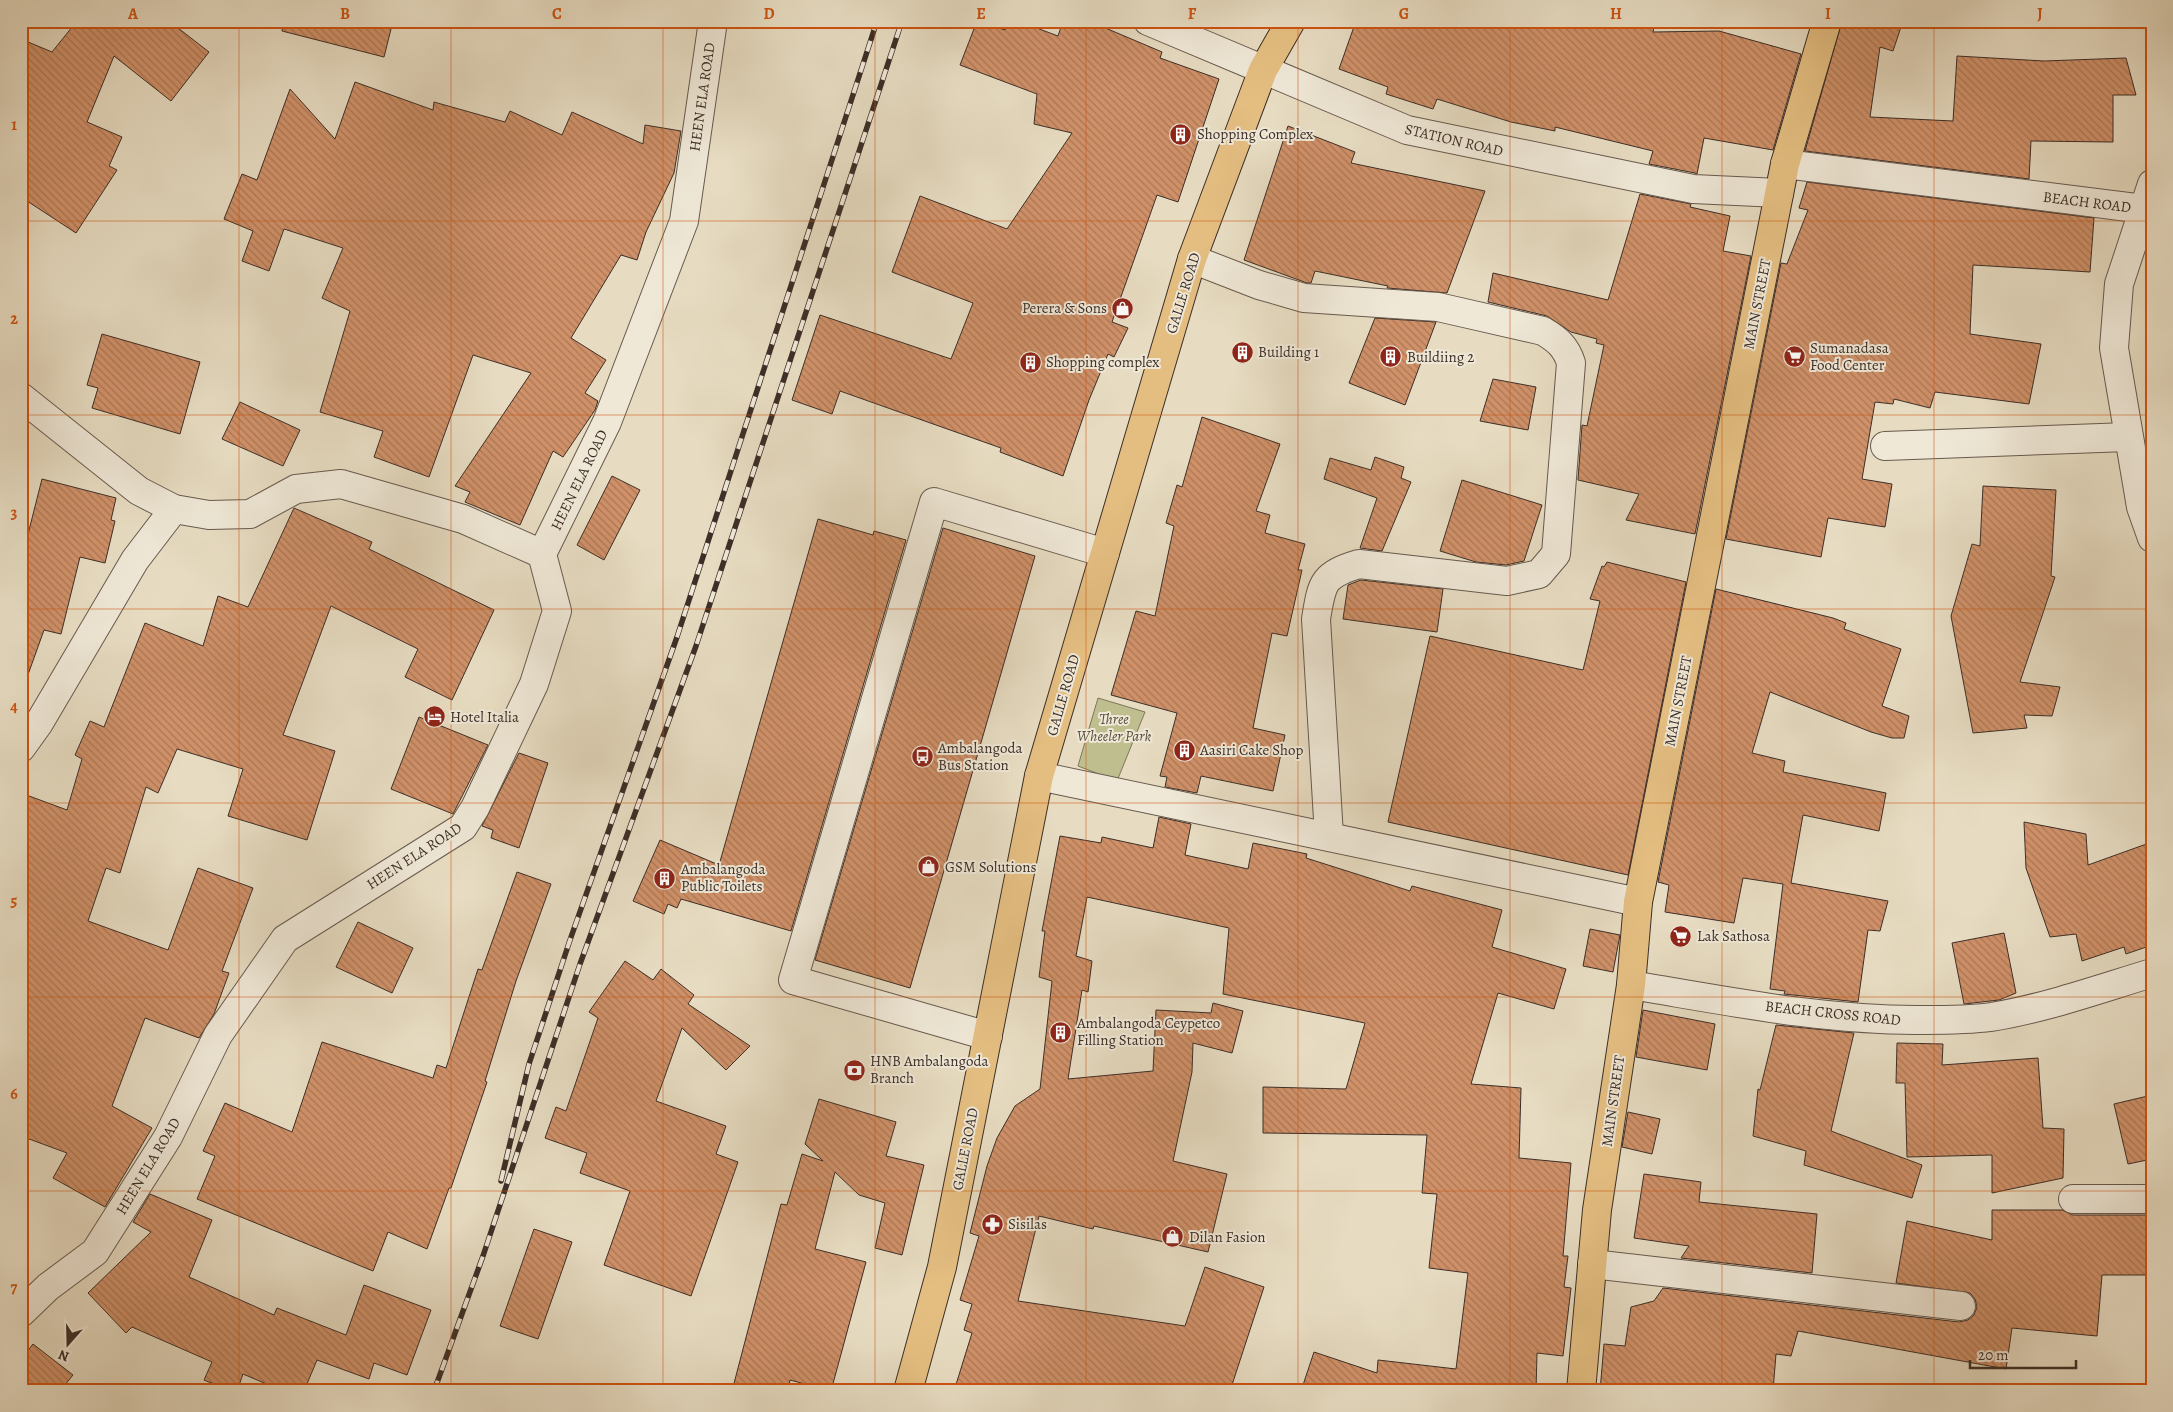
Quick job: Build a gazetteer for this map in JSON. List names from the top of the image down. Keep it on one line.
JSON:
{"streets":{"main road":["GALLE ROAD","MAIN STREET"],"street":["HEEN ELA ROAD","STATION ROAD","BEACH ROAD","BEACH CROSS ROAD"]},"crossings":[["STATION ROAD","GALLE ROAD"],["STATION ROAD","MAIN STREET"],["BEACH ROAD","MAIN STREET"],["MAIN STREET","BEACH CROSS ROAD"]],"parks":["Three Wheeler Park"],"places":{"building":["Shopping Complex","Building 1","Buildiing 2","Shopping complex","Aasiri Cake Shop","Ambalangoda Public Toilets","Ambalangoda Ceypetco Filling Station"],"shop":["Perera & Sons","GSM Solutions","Dilan Fasion"],"supermarket":["Sumanadasa Food Center","Lak Sathosa"],"hotel":["Hotel Italia"],"bus stop":["Ambalangoda Bus Station"],"bank":["HNB Ambalangoda Branch"],"pharmacy":["Sisilas"]},"scale_bar":"20 m","north":"bottom","grid":{"columns":["A","B","C","D","E","F","G","H","I","J"],"rows":["1","2","3","4","5","6","7"]}}
